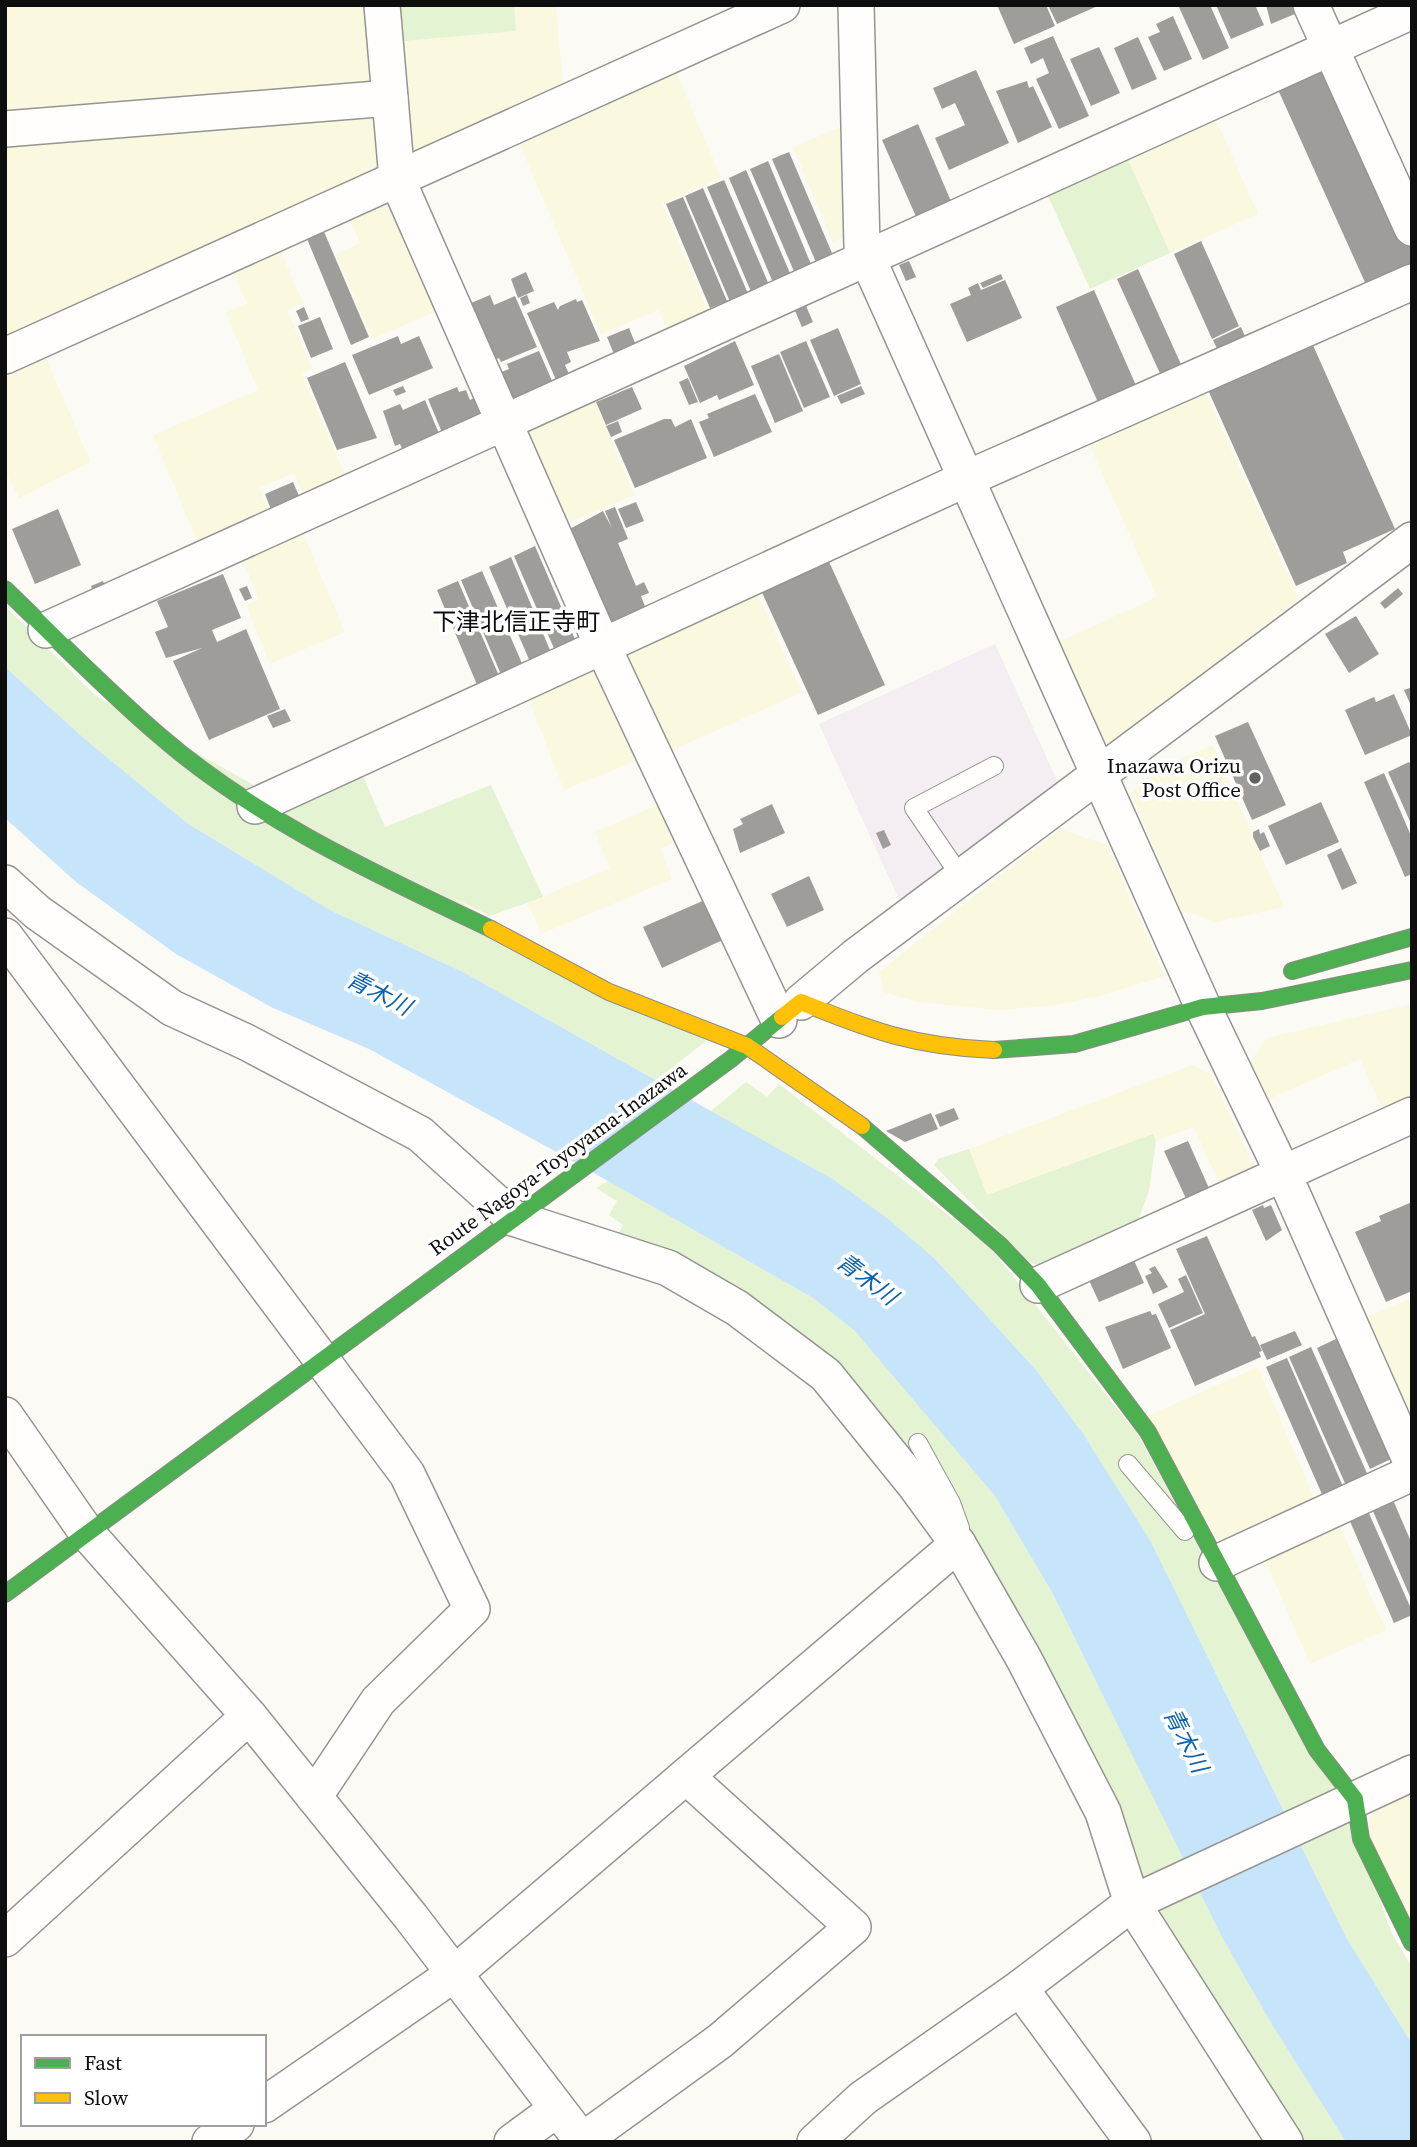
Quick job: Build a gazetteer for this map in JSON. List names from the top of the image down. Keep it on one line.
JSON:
{"streets":{"street":["Route Nagoya-Toyoyama-Inazawa"]},"districts":["下津北信正寺町"],"water":["青木川"],"places":["Inazawa Orizu Post Office"],"legend":["Fast","Slow"]}
